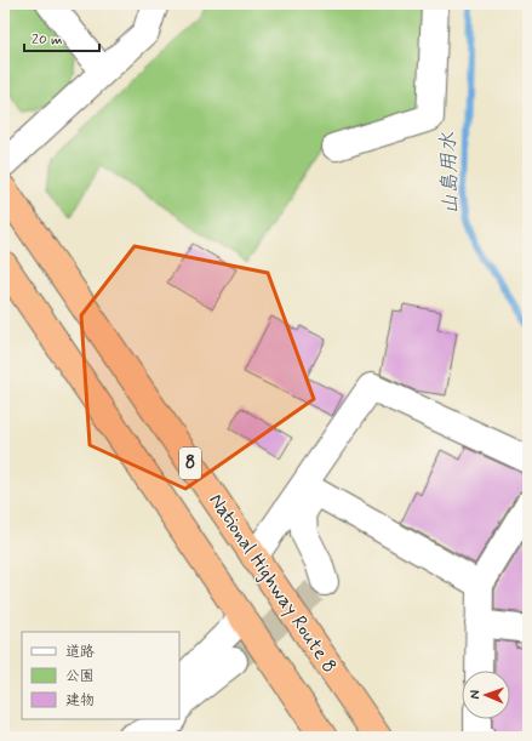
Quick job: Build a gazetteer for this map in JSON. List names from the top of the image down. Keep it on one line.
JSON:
{"streets":{"highway":["8","National Highway Route 8"]},"water":["山島用水"],"legend":["道路","公園","建物"],"scale_bar":"20 m","north":"left"}
